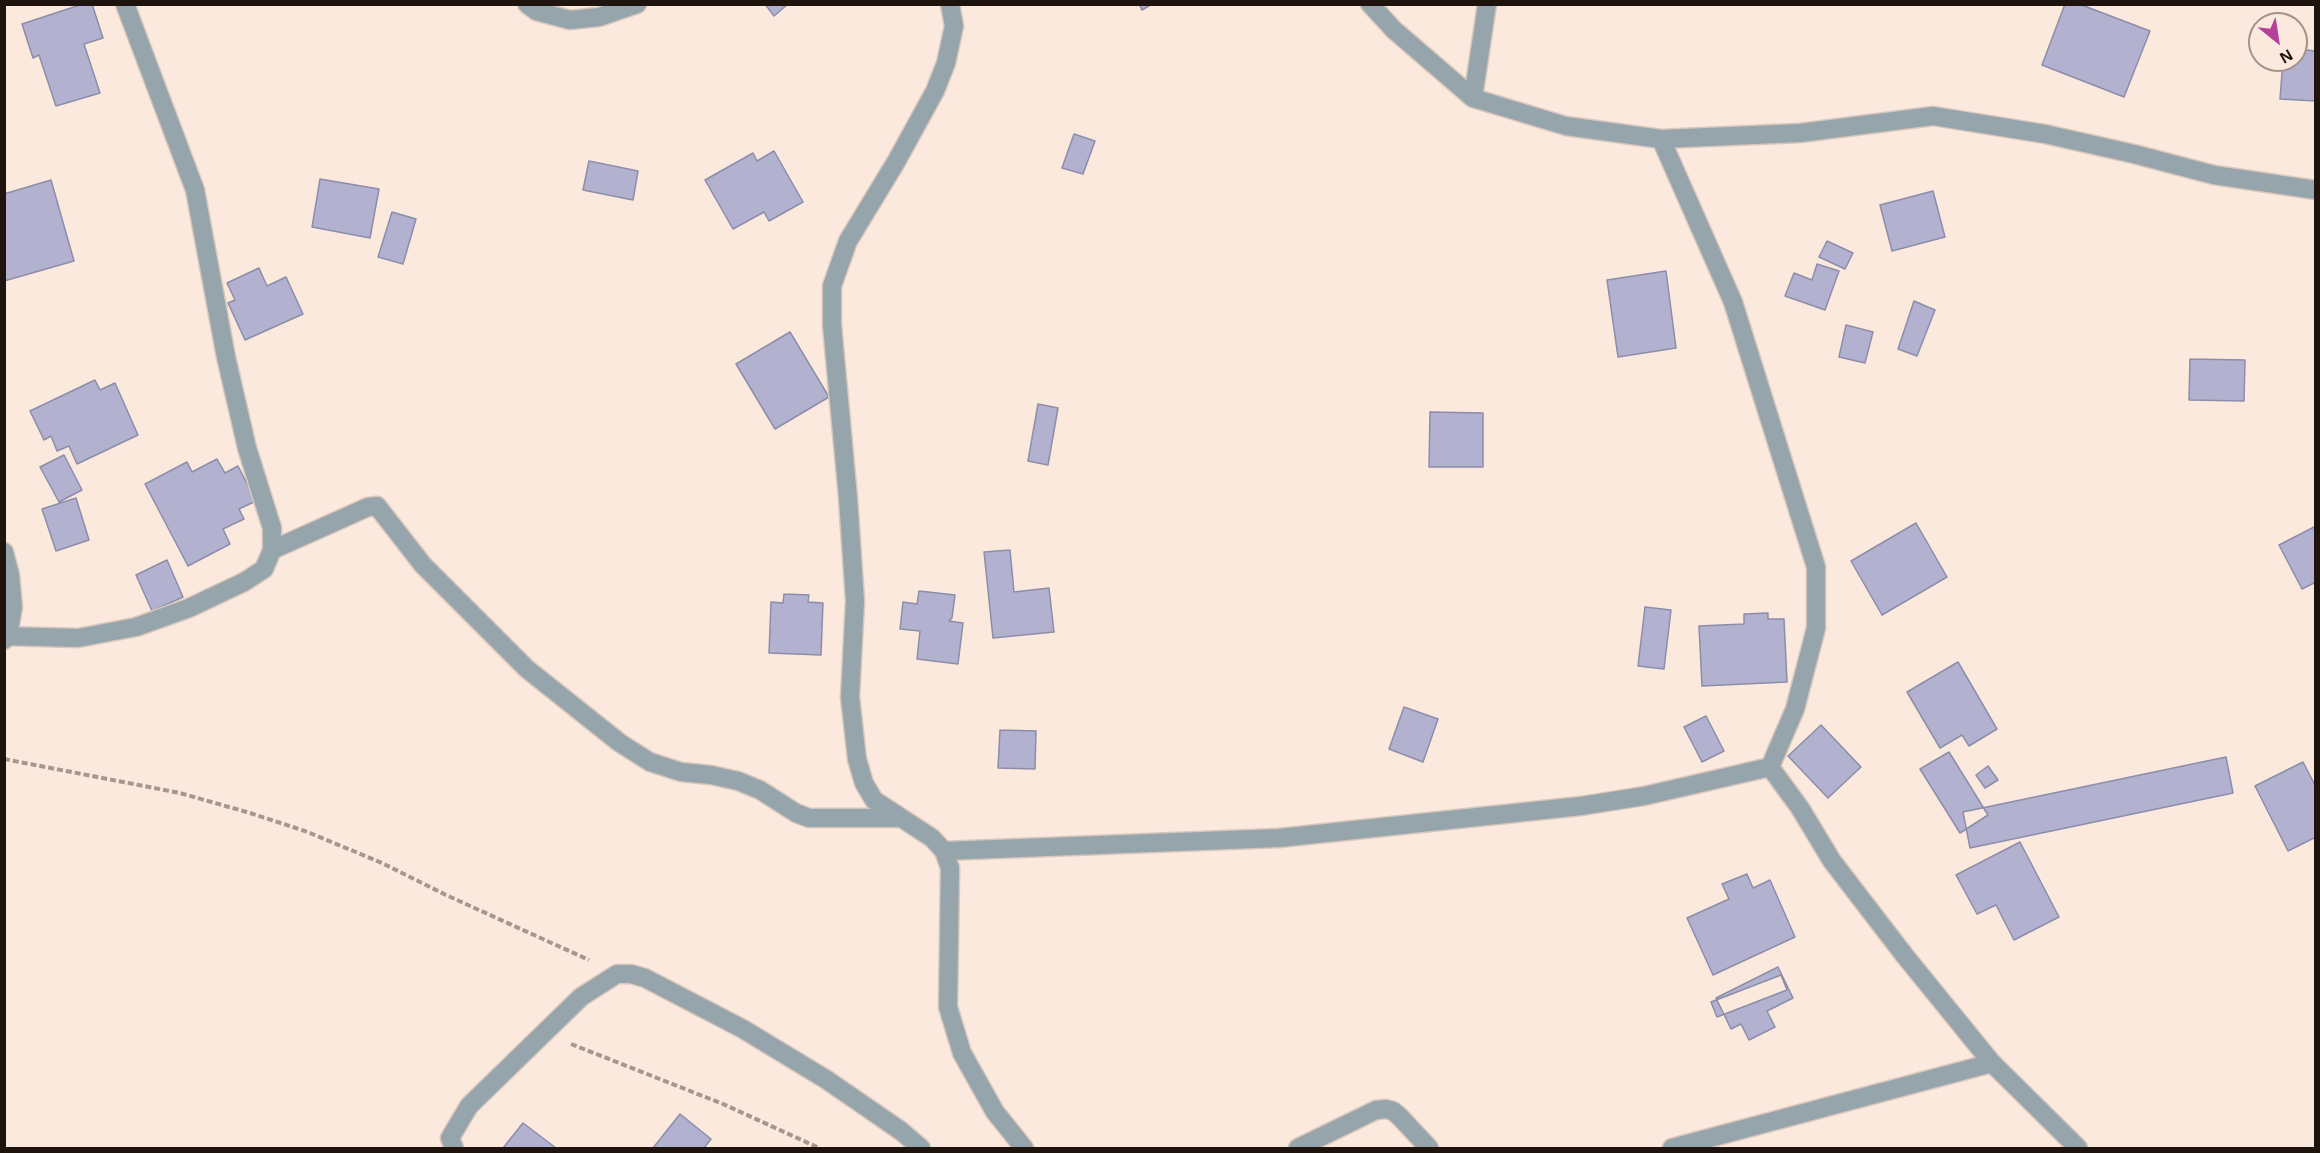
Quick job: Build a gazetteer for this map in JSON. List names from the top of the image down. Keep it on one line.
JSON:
{"north":"bottom right"}
